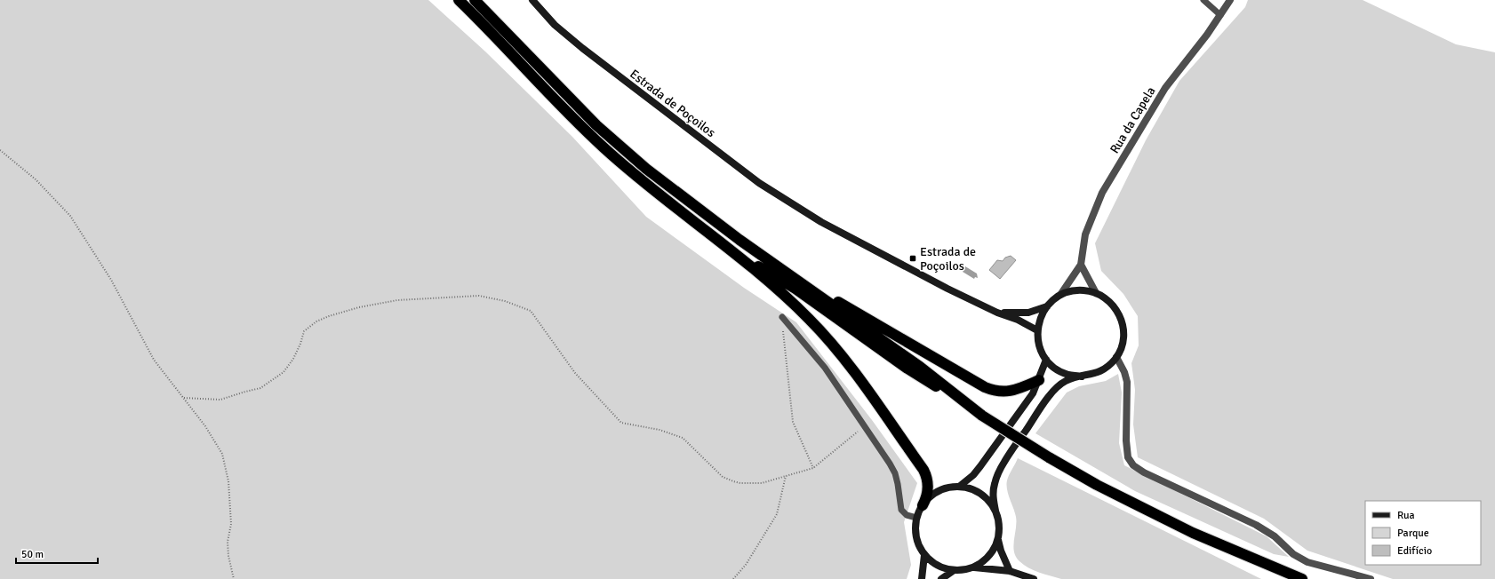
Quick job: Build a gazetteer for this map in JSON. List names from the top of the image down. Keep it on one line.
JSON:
{"streets":{"main road":["Estrada de Poçoilos"],"street":["Rua da Capela"]},"crossings":[["Estrada de Poçoilos","Rua da Capela"]],"places":{"transit":["Estrada de Poçoilos"]},"legend":["Rua","Parque","Edifício"],"scale_bar":"50 m"}
